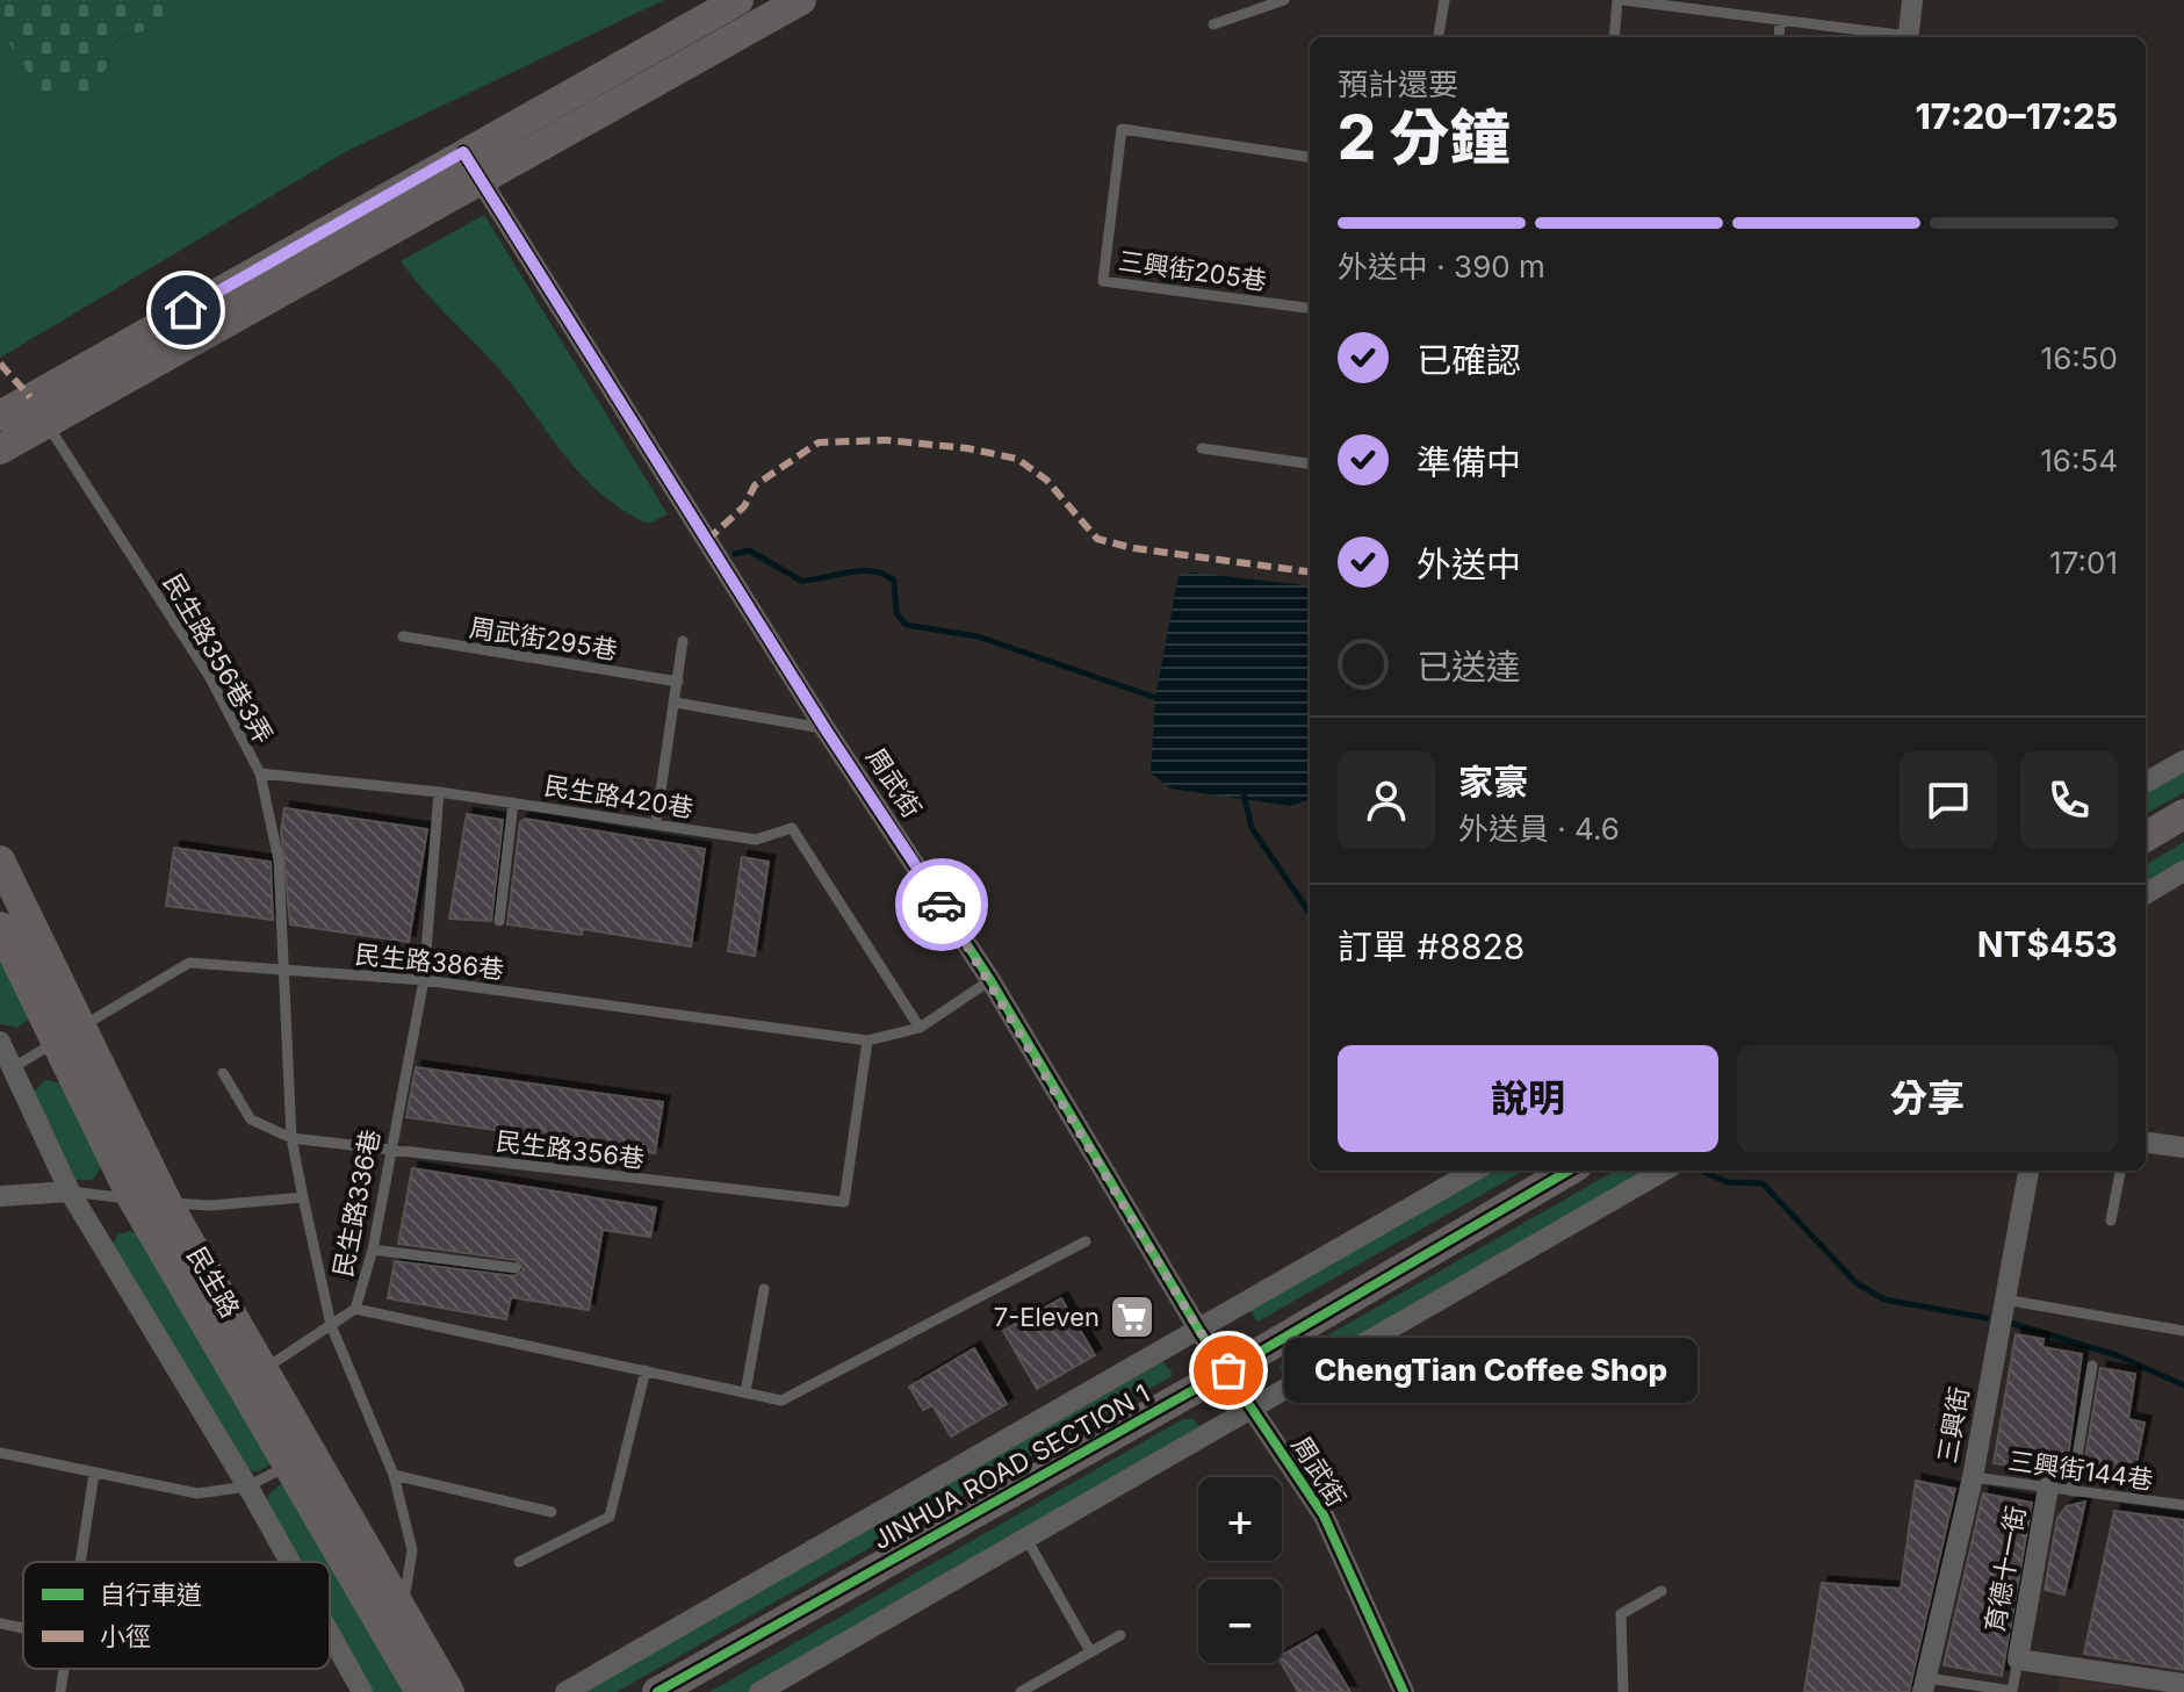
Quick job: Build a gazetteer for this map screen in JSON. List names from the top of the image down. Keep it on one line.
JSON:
{"streets":{"street":["周武街","民生路","三興街","JINHUA ROAD SECTION 1","育德十一街"],"lane":["三興街205巷","周武街295巷","民生路356巷3弄","民生路420巷","民生路386巷","民生路356巷","民生路336巷","三興街144巷"]},"crossings":[["民生路356巷3弄","民生路420巷"],["民生路356巷3弄","民生路386巷"],["民生路356巷3弄","民生路356巷"],["周武街","JINHUA ROAD SECTION 1"],["民生路386巷","民生路356巷"],["民生路386巷","民生路336巷"],["民生路386巷","民生路"],["民生路356巷","民生路336巷"],["三興街","三興街144巷"],["三興街144巷","育德十一街"]],"places":{"supermarket":["7-Eleven"],"other":["ChengTian Coffee Shop"]},"legend":["自行車道","小徑"],"page":{"heading":["2 分鐘","預計還要","17:20–17:25"],"panel":["家豪","外送員 · 4.6","訂單 #8828","NT$453"],"bar":"外送中 · 390 m","list":[["已確認","16:50"],["準備中","16:54"],["外送中","17:01"],"已送達"],"buttons":["說明","分享"],"bubble":"ChengTian Coffee Shop","map_buttons":["+","−"]}}
